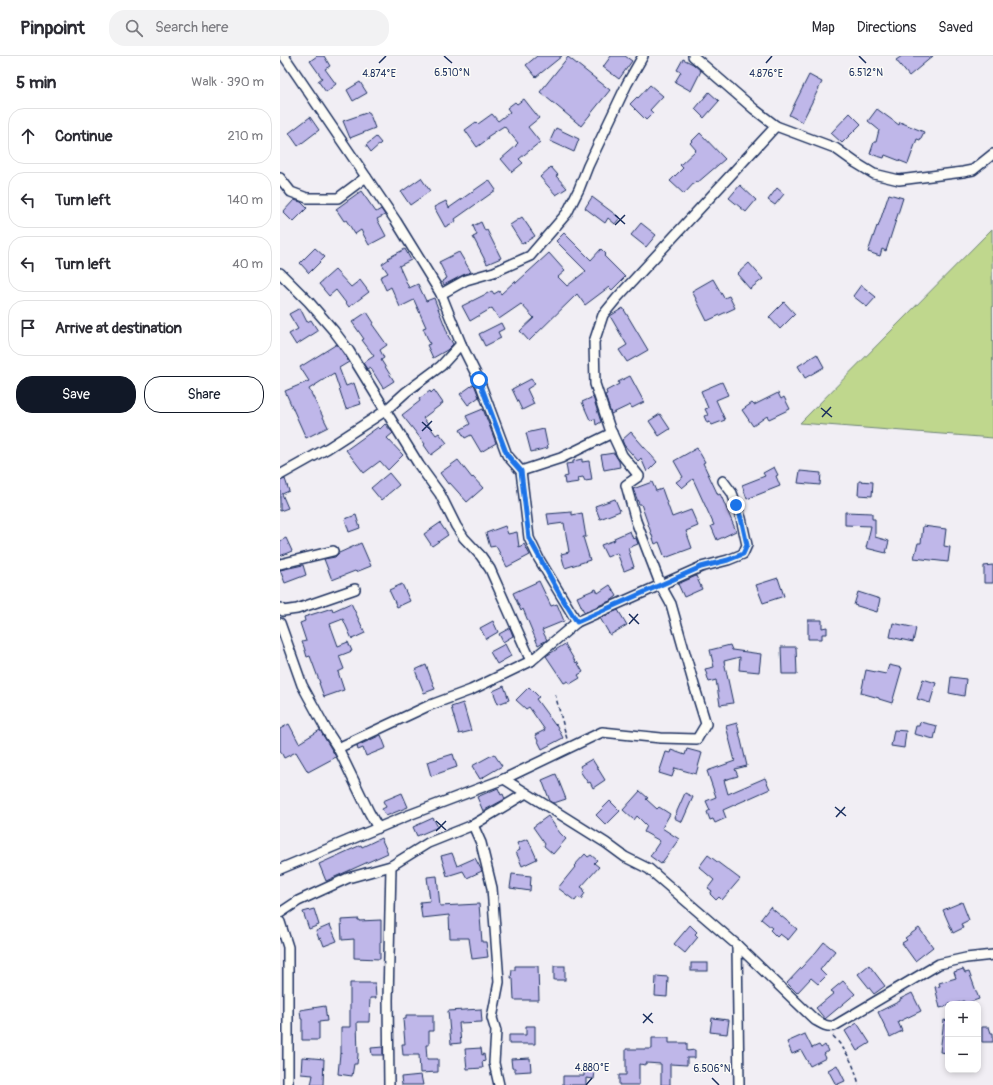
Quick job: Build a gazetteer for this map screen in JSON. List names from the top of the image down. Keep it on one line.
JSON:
{"page":{"header":"Pinpoint","search":"Search here","nav":["Map","Directions","Saved"],"heading":["5 min","Walk · 390 m"],"list":[["Continue","210 m"],["Turn left","140 m"],["Turn left","40 m"],"Arrive at destination"],"buttons":["Save","Share"],"map_buttons":["+","−"]},"coordinates":["6.510°N","6.512°N","4.874°E","4.876°E","4.880°E","6.506°N"]}
